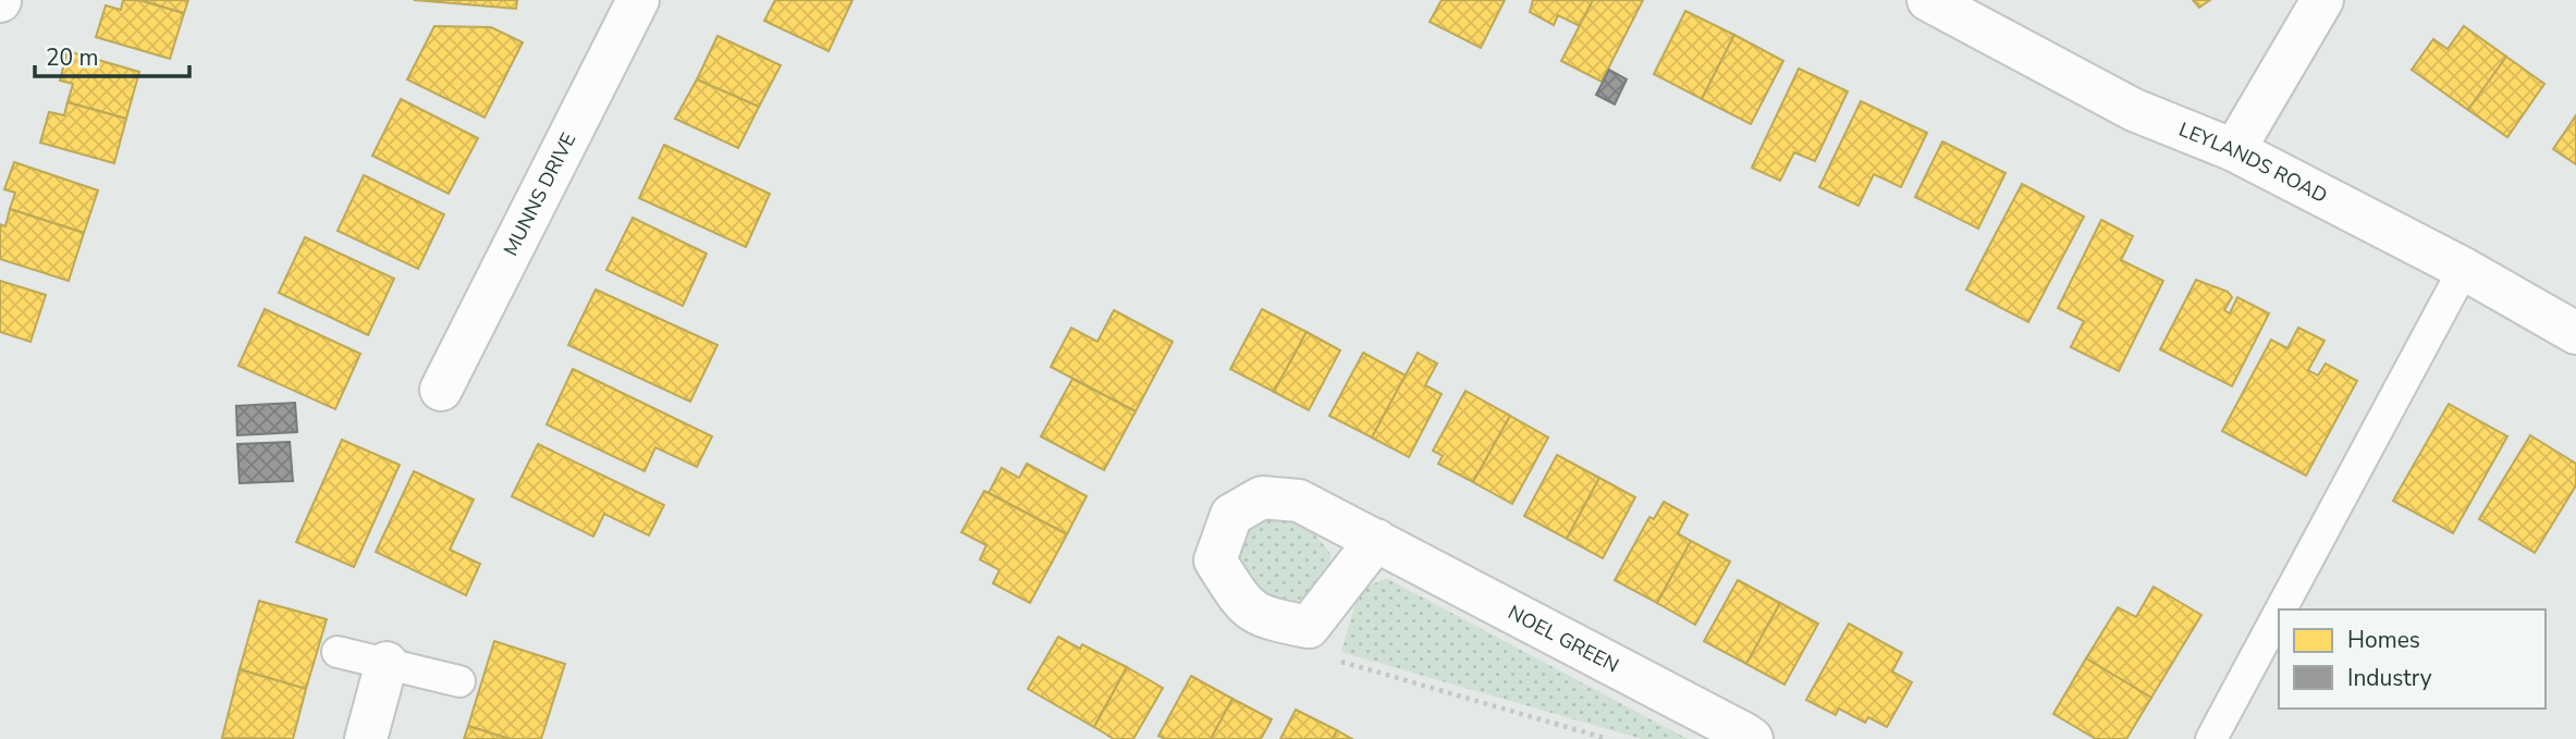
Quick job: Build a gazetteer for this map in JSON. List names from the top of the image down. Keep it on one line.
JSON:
{"streets":{"street":["LEYLANDS ROAD","MUNNS DRIVE","NOEL GREEN"]},"legend":["Homes","Industry"],"scale_bar":"20 m"}
